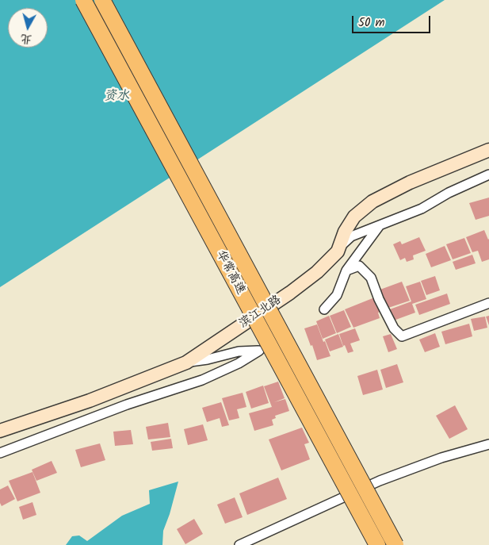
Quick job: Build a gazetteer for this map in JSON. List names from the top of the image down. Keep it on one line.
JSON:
{"streets":{"highway":["华常高速"],"street":["滨江北路"]},"water":["资水"],"scale_bar":"50 m","north":"bottom"}
